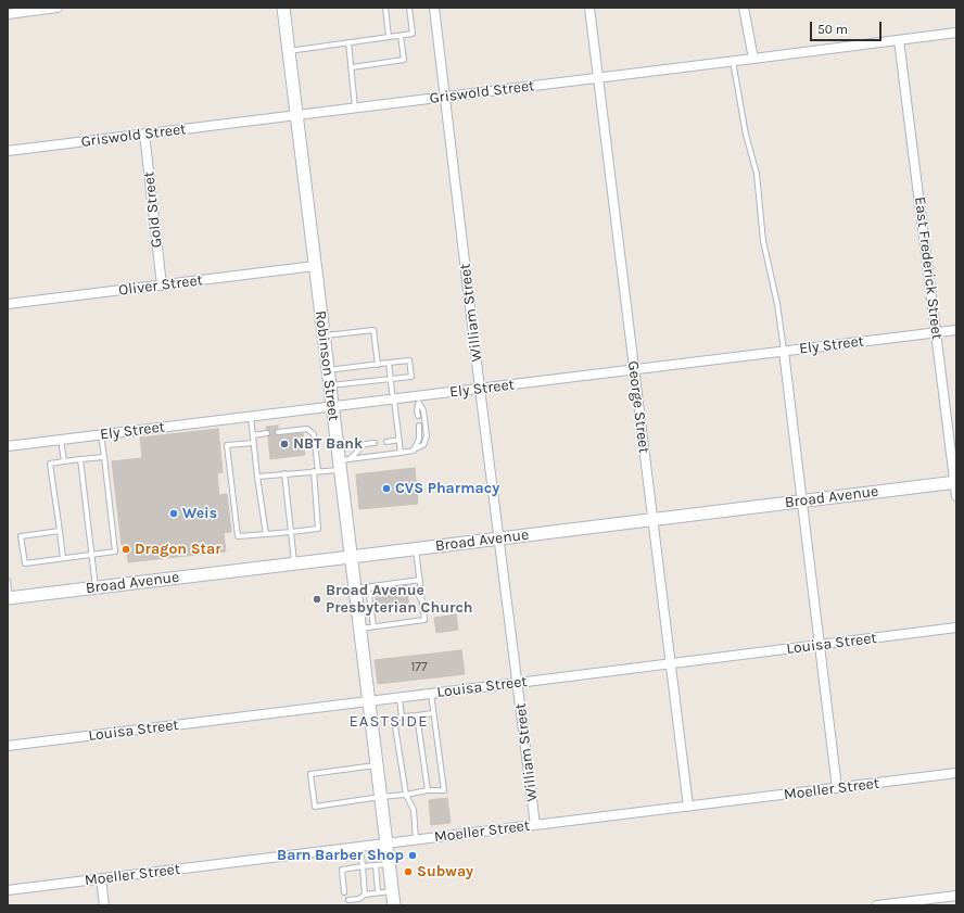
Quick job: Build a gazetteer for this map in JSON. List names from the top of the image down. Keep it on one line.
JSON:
{"streets":{"main road":["Robinson Street","Broad Avenue"],"street":["Griswold Street","Gold Street","East Frederick Street","Oliver Street","William Street","Ely Street","George Street","Louisa Street","Moeller Street"]},"crossings":[["Griswold Street","Gold Street"],["Griswold Street","East Frederick Street"],["Griswold Street","William Street"],["Griswold Street","Robinson Street"],["Griswold Street","George Street"],["Gold Street","Oliver Street"],["East Frederick Street","Ely Street"],["East Frederick Street","Broad Avenue"],["Oliver Street","Robinson Street"],["William Street","Ely Street"],["William Street","Broad Avenue"],["William Street","Louisa Street"],["William Street","Moeller Street"],["Ely Street","Robinson Street"],["Ely Street","George Street"],["Robinson Street","Broad Avenue"],["Robinson Street","Louisa Street"],["Robinson Street","Moeller Street"],["George Street","Broad Avenue"],["George Street","Louisa Street"],["George Street","Moeller Street"]],"districts":["EASTSIDE"],"places":["NBT Bank","CVS Pharmacy","Weis","Dragon Star","Broad Avenue Presbyterian Church","Barn Barber Shop","Subway"],"house_numbers":["177"],"scale_bar":"50 m"}
